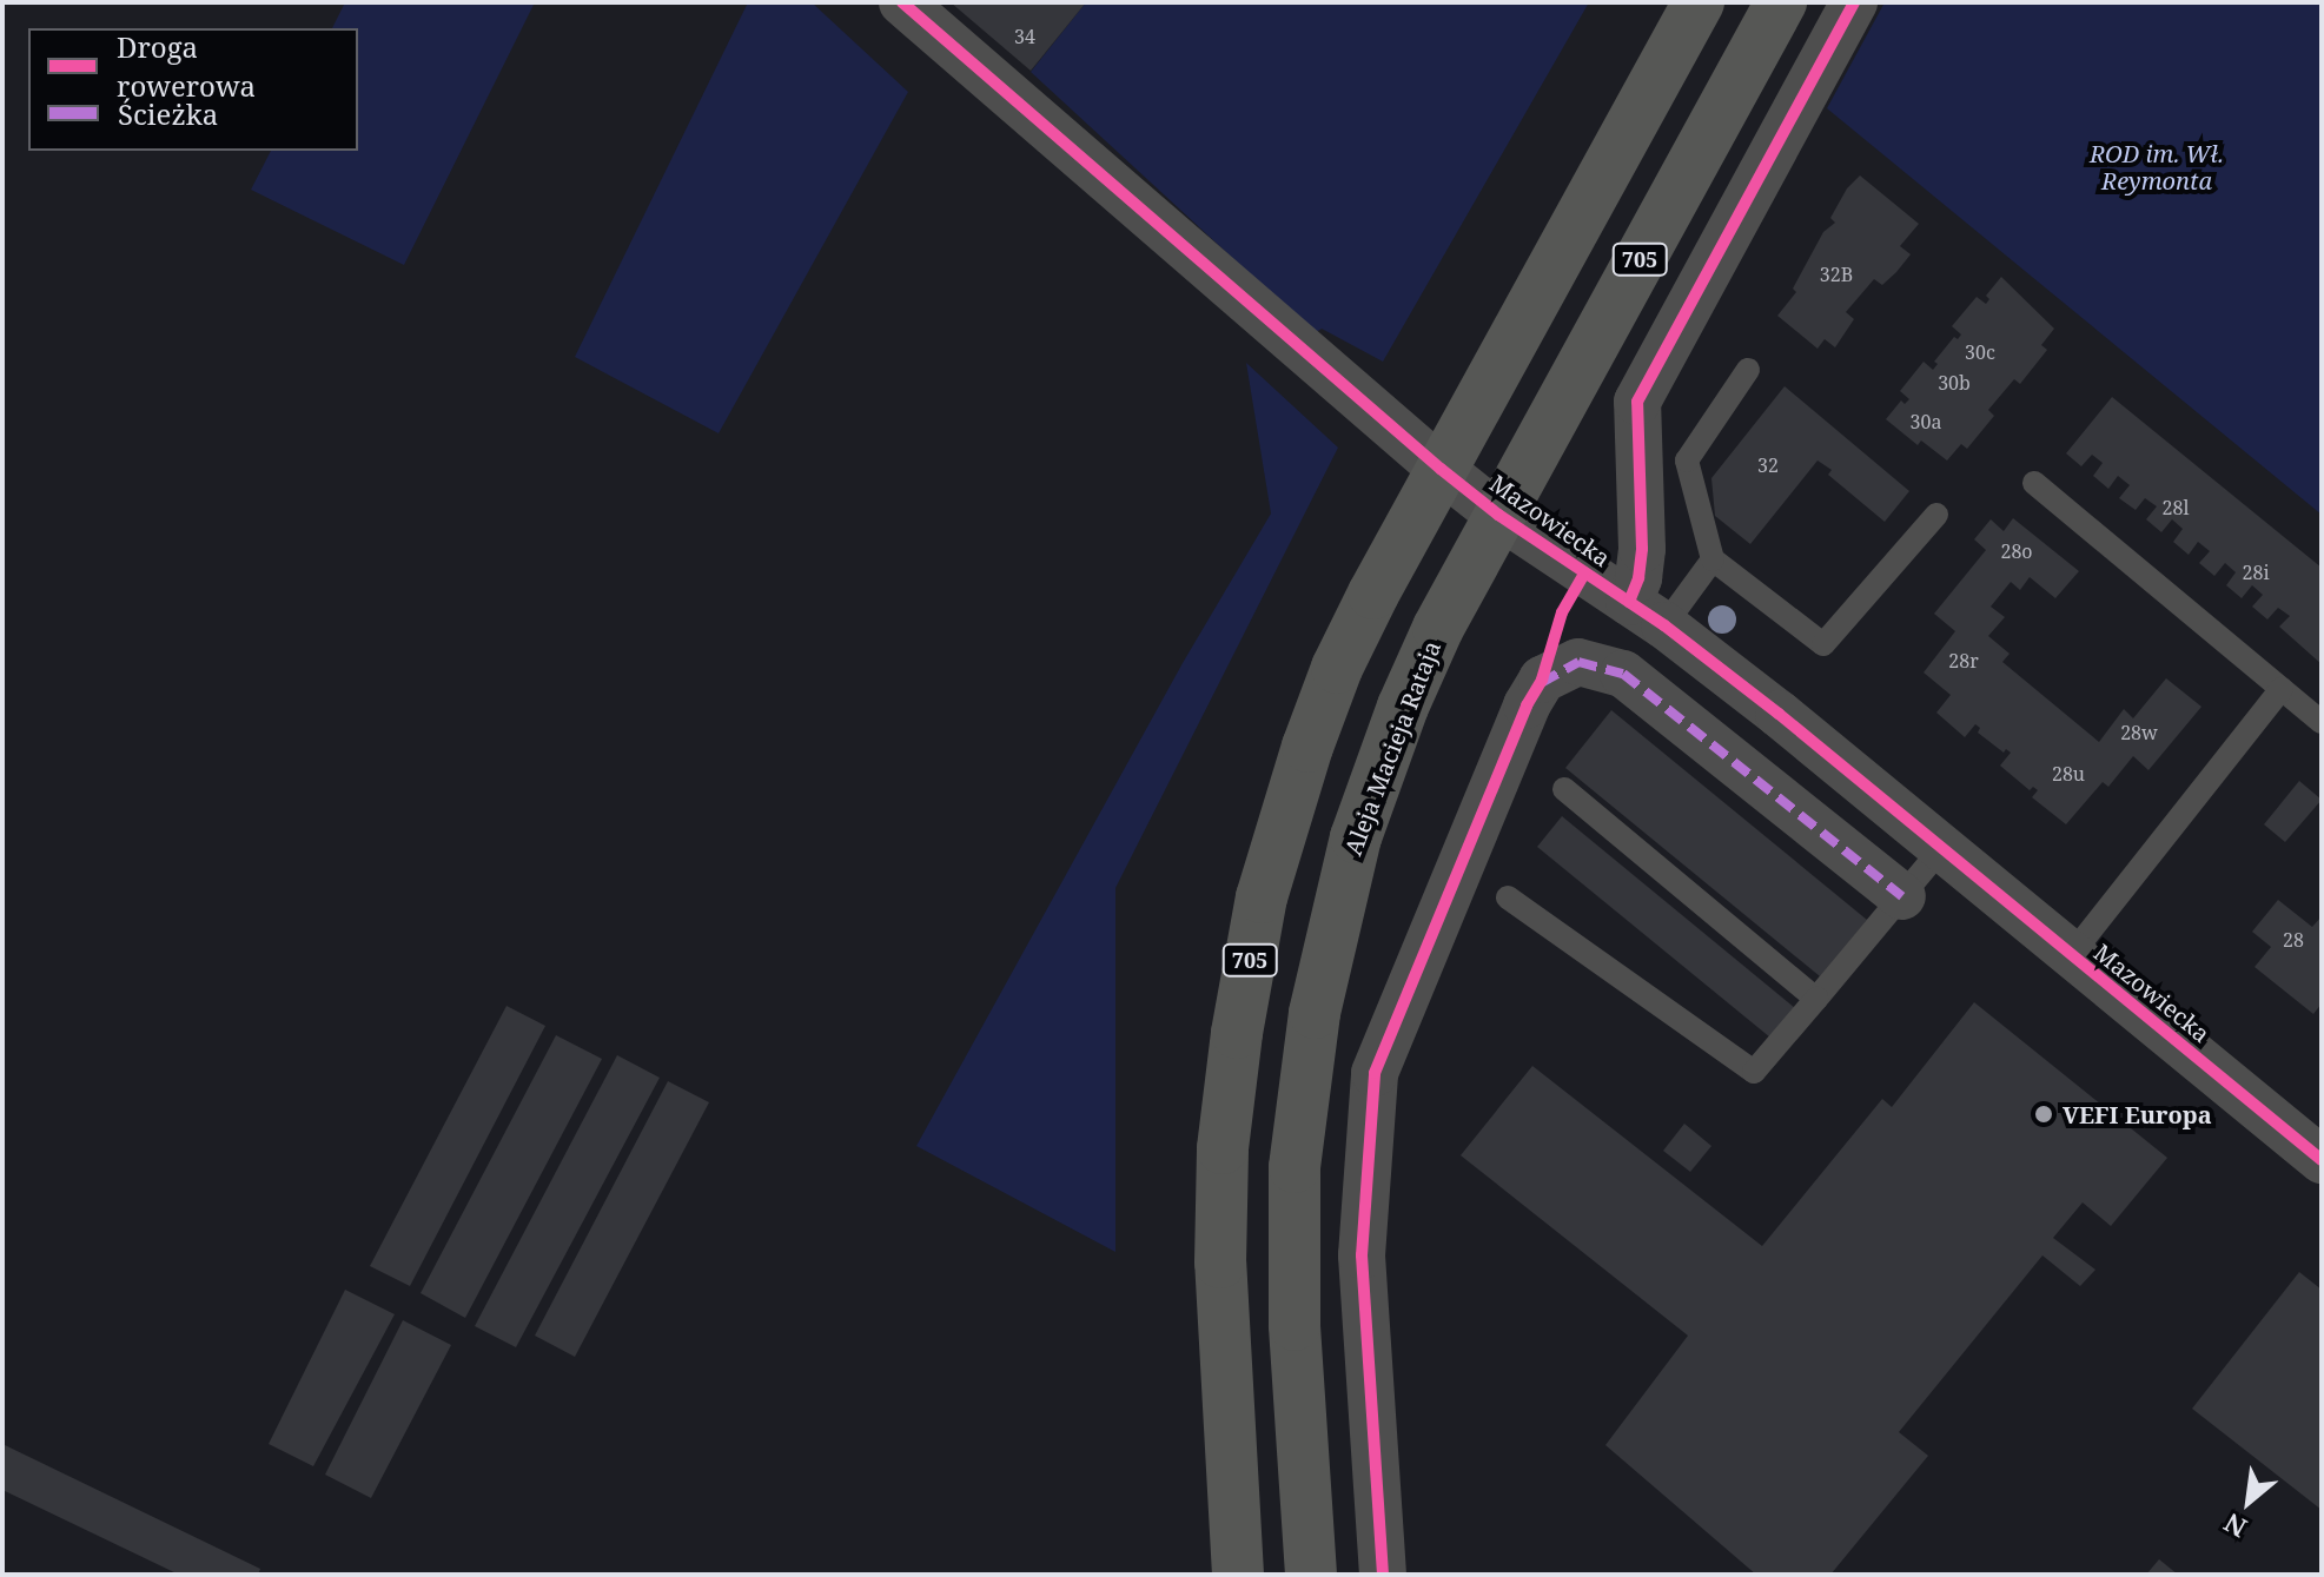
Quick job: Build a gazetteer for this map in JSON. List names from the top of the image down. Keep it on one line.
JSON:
{"streets":{"main road":["705","Aleja Macieja Rataja"],"street":["Mazowiecka"]},"crossings":[["705","Mazowiecka"],["Mazowiecka","Aleja Macieja Rataja"]],"parks":["ROD im. Wł. Reymonta"],"places":["VEFI Europa"],"house_numbers":["34","32B","30c","30b","30a","32","28l","28o","28i","28r","28w","28u","28"],"legend":["Droga rowerowa","Ścieżka"],"north":"bottom left"}
